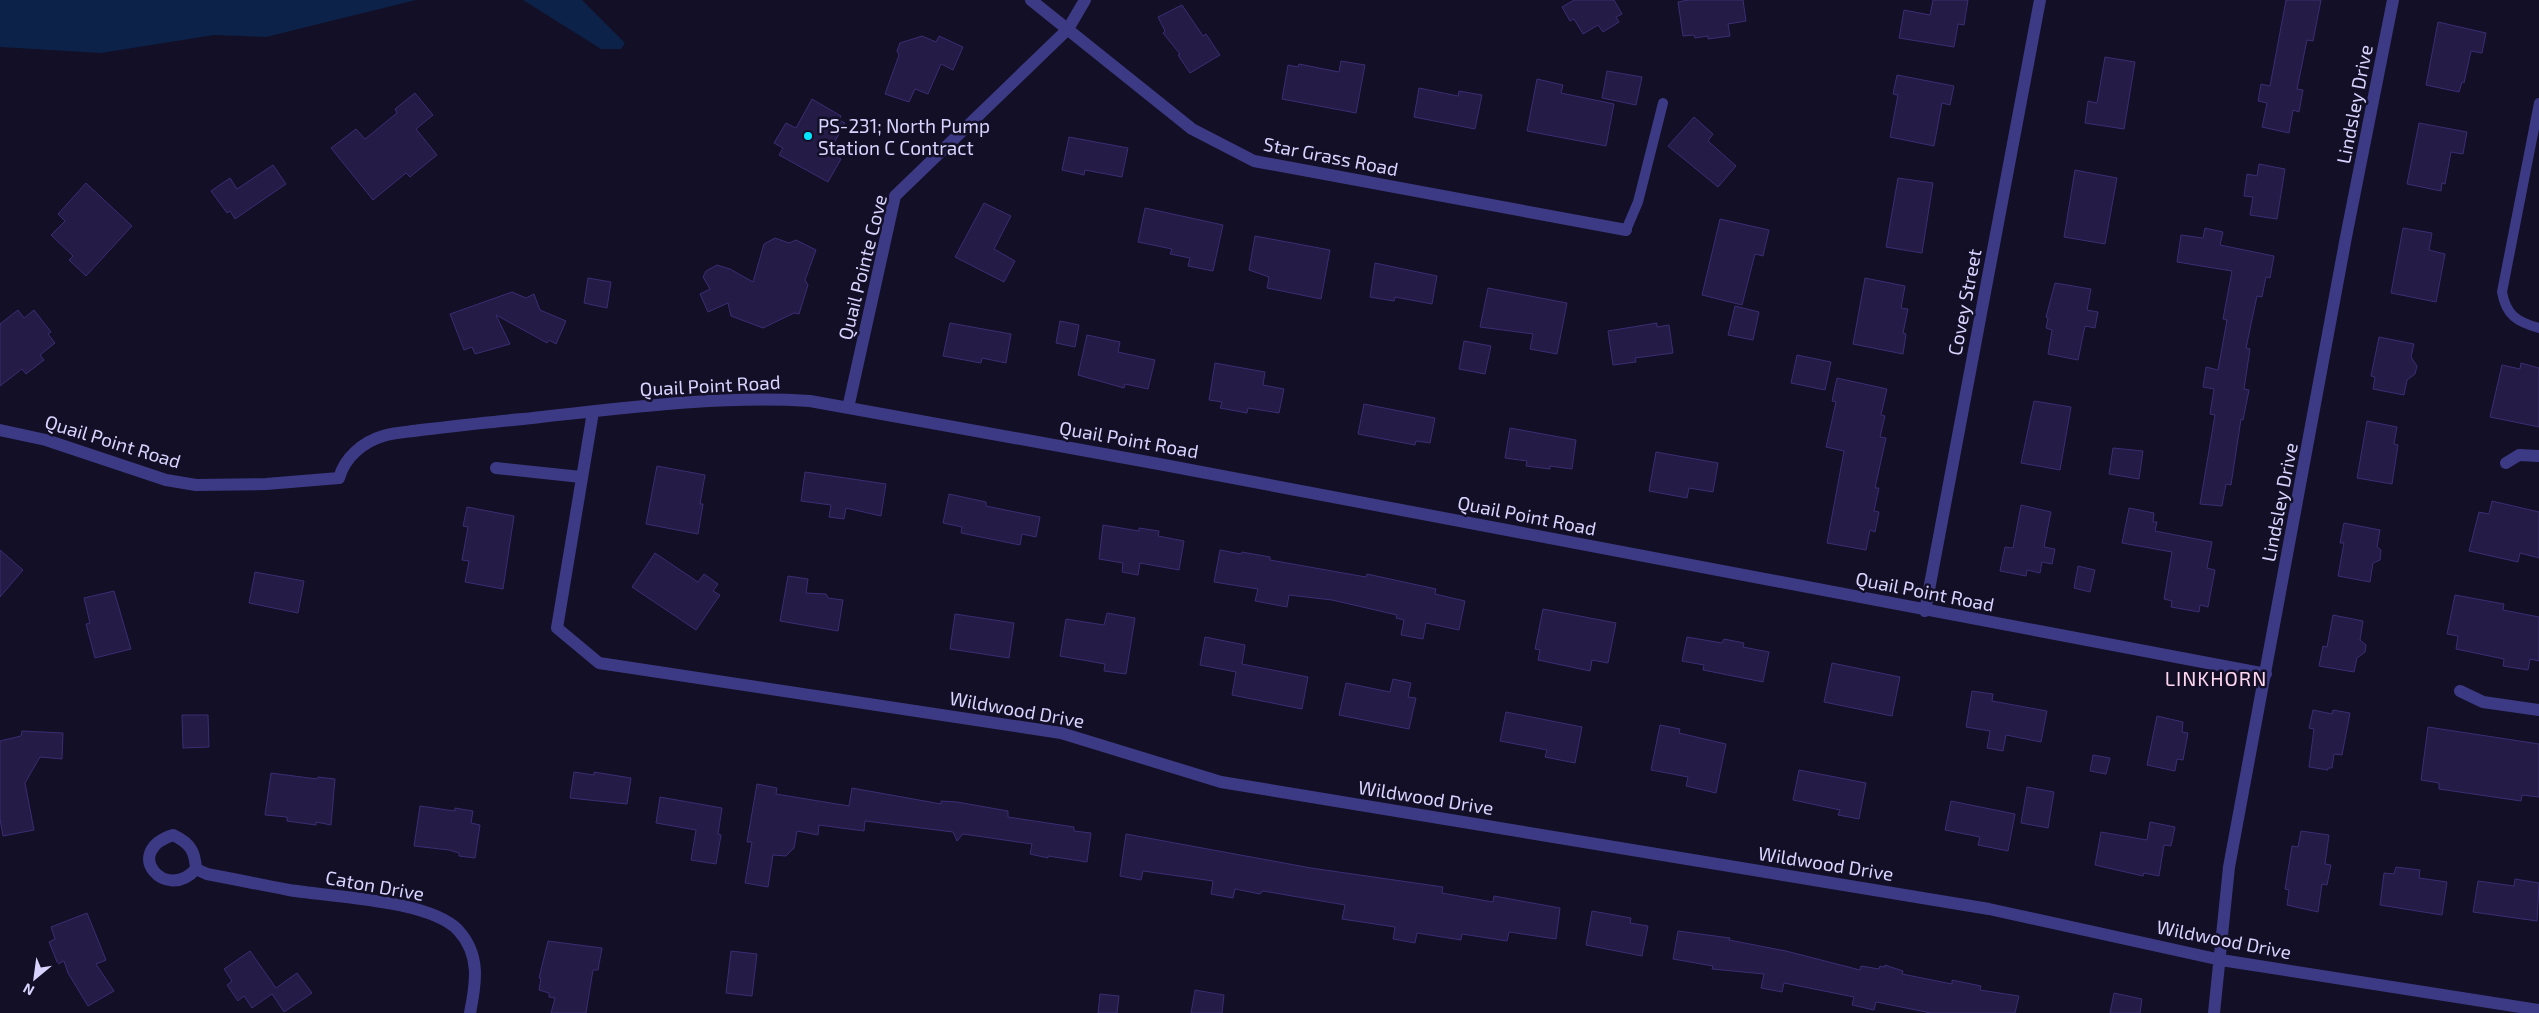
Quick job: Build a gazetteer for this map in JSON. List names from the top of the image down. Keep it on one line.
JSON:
{"streets":{"street":["Lindsley Drive","Star Grass Road","Quail Pointe Cove","Covey Street","Quail Point Road","Wildwood Drive","Caton Drive"]},"crossings":[["Lindsley Drive","Quail Point Road"],["Lindsley Drive","Wildwood Drive"],["Star Grass Road","Quail Pointe Cove"],["Quail Pointe Cove","Quail Point Road"],["Covey Street","Quail Point Road"]],"districts":["LINKHORN"],"places":["PS-231; North Pump Station C Contract"],"north":"bottom left"}
